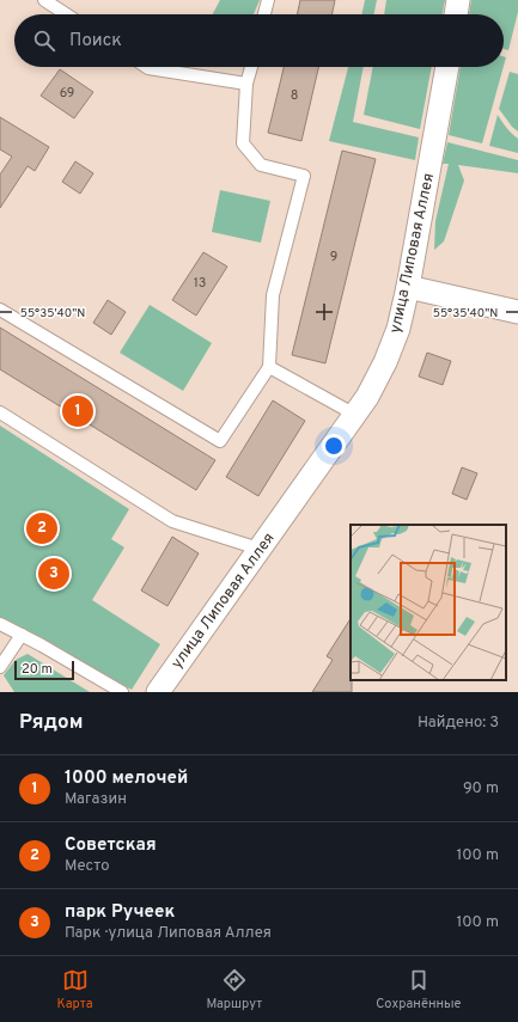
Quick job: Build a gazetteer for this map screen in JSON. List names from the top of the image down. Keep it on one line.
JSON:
{"streets":{"street":["улица Липовая Аллея"]},"house_numbers":["69","8","9","13"],"scale_bar":"20 m","page":{"search":"Поиск","pins":["1","2","3"],"scale":"20 m","heading":["Рядом","Найдено: 3"],"list":[{"mark":"1","name":"1000 мелочей","note":"Магазин","value":"90 m"},{"mark":"2","name":"Советская","note":"Место","value":"100 m"},{"mark":"3","name":"парк Ручеек","note":"Парк · улица Липовая Аллея","value":"100 m"}],"nav":["Карта","Маршрут","Сохранённые"]},"coordinates":["55°35'40\"N"]}
